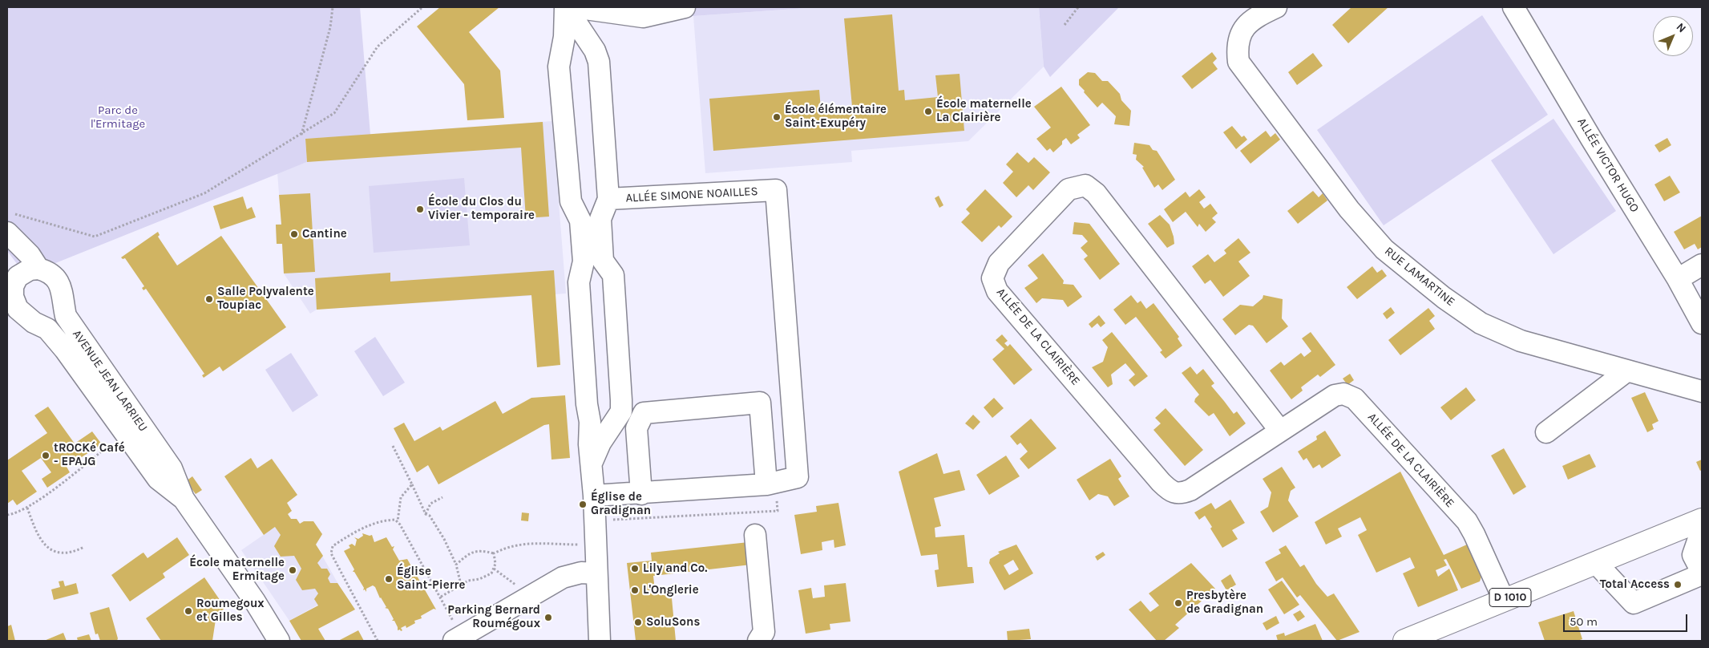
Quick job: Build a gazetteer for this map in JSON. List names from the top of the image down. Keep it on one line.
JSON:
{"streets":{"main road":["D 1010"],"street":["ALLÉE VICTOR HUGO","ALLÉE SIMONE NOAILLES","RUE LAMARTINE","ALLÉE DE LA CLAIRIÈRE","AVENUE JEAN LARRIEU"]},"crossings":[["ALLÉE DE LA CLAIRIÈRE","D 1010"]],"parks":["Parc de l'Ermitage"],"places":["École maternelle La Clairière","École élémentaire Saint-Exupéry","École du Clos du Vivier - temporaire","Cantine","Salle Polyvalente Toupiac","tROCKé Café - EPAJG","Église de Gradignan","Lily and Co.","École maternelle Ermitage","Église Saint-Pierre","Total Access","L'Onglerie","Presbytère de Gradignan","Roumegoux et Gilles","Parking Bernard Roumégoux","SoluSons"],"scale_bar":"50 m","north":"top right"}
